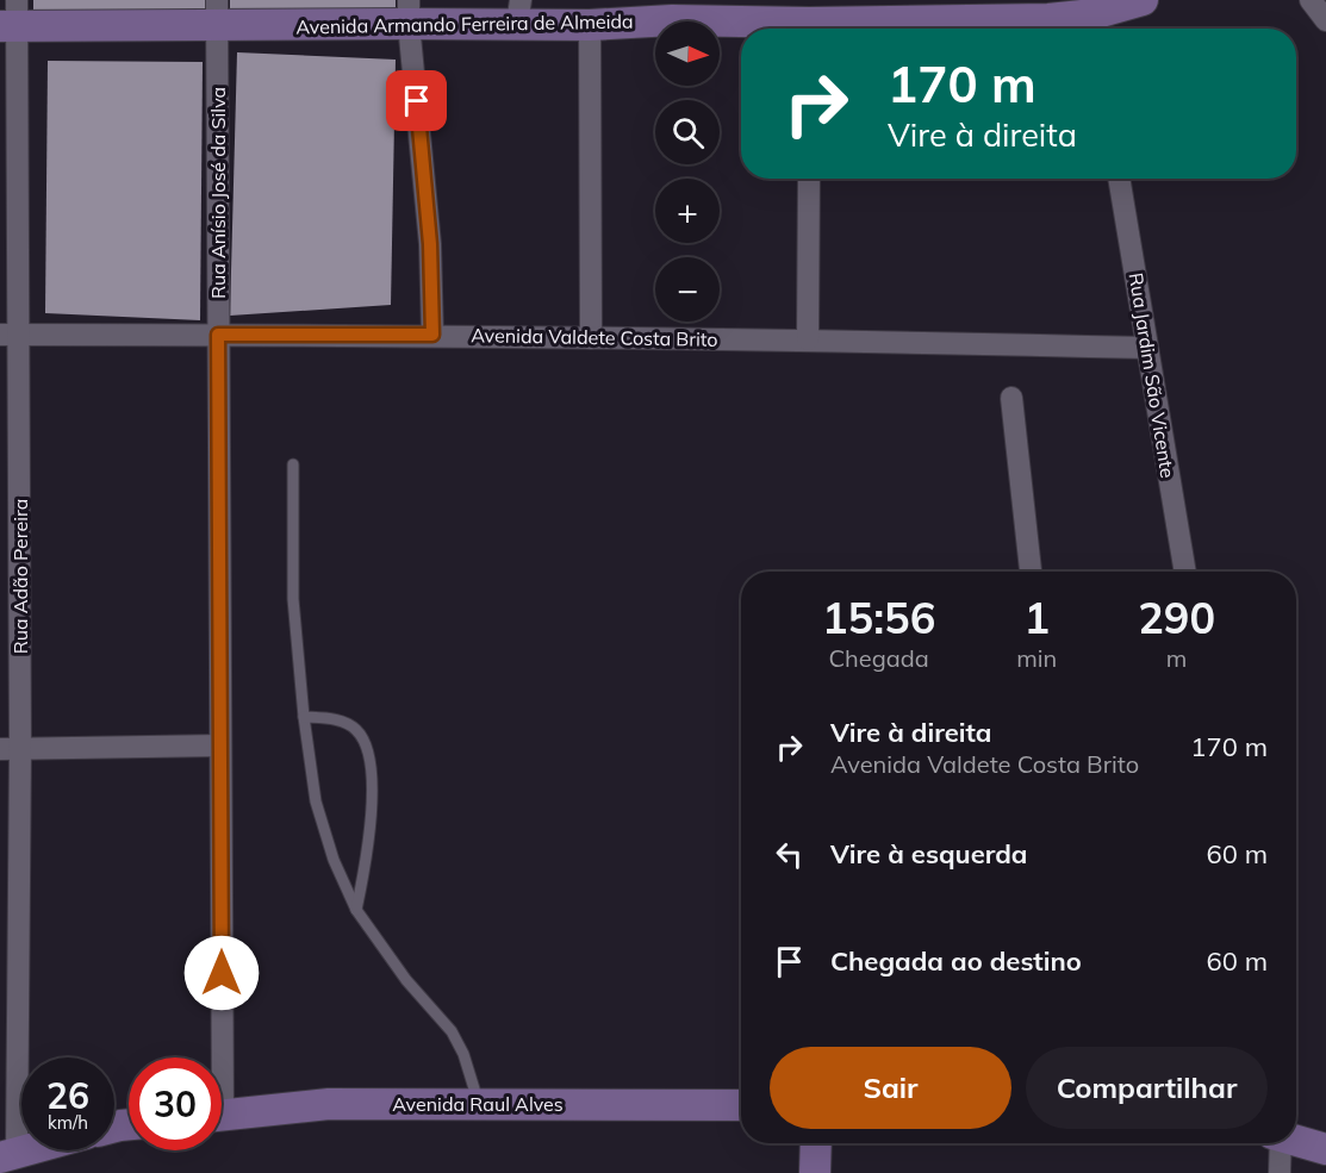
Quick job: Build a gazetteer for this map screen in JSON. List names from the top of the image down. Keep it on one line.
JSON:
{"streets":{"street":["Avenida Armando Ferreira de Almeida","Rua Anísio José da Silva","Avenida Valdete Costa Brito","Rua Jardim São Vicente","Rua Adão Pereira","Avenida Raul Alves"]},"crossings":[["Avenida Armando Ferreira de Almeida","Rua Anísio José da Silva"],["Avenida Armando Ferreira de Almeida","Rua Adão Pereira"],["Rua Anísio José da Silva","Avenida Valdete Costa Brito"],["Avenida Valdete Costa Brito","Rua Jardim São Vicente"],["Avenida Valdete Costa Brito","Rua Adão Pereira"]],"north":"right","page":{"map_buttons":["+","−"],"turn":["170 m","Vire à direita"],"eta":["15:56","Chegada","1","min","290","m"],"list":[{"name":"Vire à direita","note":"Avenida Valdete Costa Brito","value":"170 m"},{"name":"Vire à esquerda","value":"60 m"},{"name":"Chegada ao destino","value":"60 m"}],"buttons":["Sair","Compartilhar"],"speed":"26 km/h","limit":"30"}}
